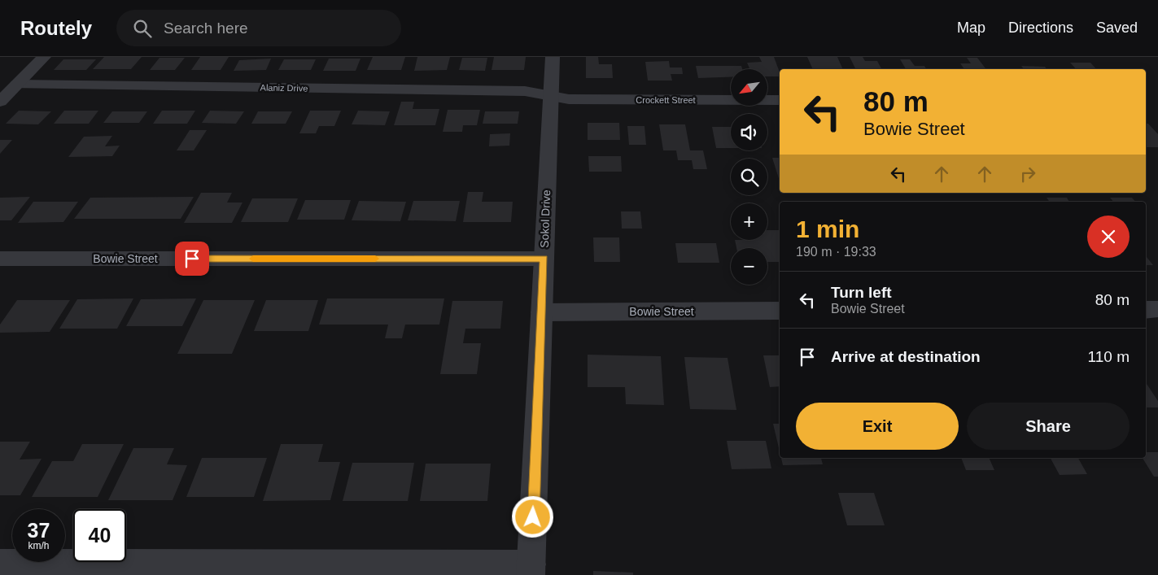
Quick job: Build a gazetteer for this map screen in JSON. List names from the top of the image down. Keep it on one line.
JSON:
{"streets":{"street":["Alaniz Drive","Crockett Street","Sokol Drive","Bowie Street"]},"crossings":[["Alaniz Drive","Crockett Street"],["Alaniz Drive","Sokol Drive"],["Crockett Street","Sokol Drive"],["Sokol Drive","Bowie Street"]],"north":"bottom left","page":{"header":"Routely","search":"Search here","nav":["Map","Directions","Saved"],"map_buttons":["+","−"],"turn":["80 m","Bowie Street"],"heading":["1 min","190 m · 19:33"],"list":[{"name":"Turn left","note":"Bowie Street","value":"80 m"},{"name":"Arrive at destination","value":"110 m"}],"buttons":["Exit","Share"],"speed":"37 km/h","limit":"40"}}
